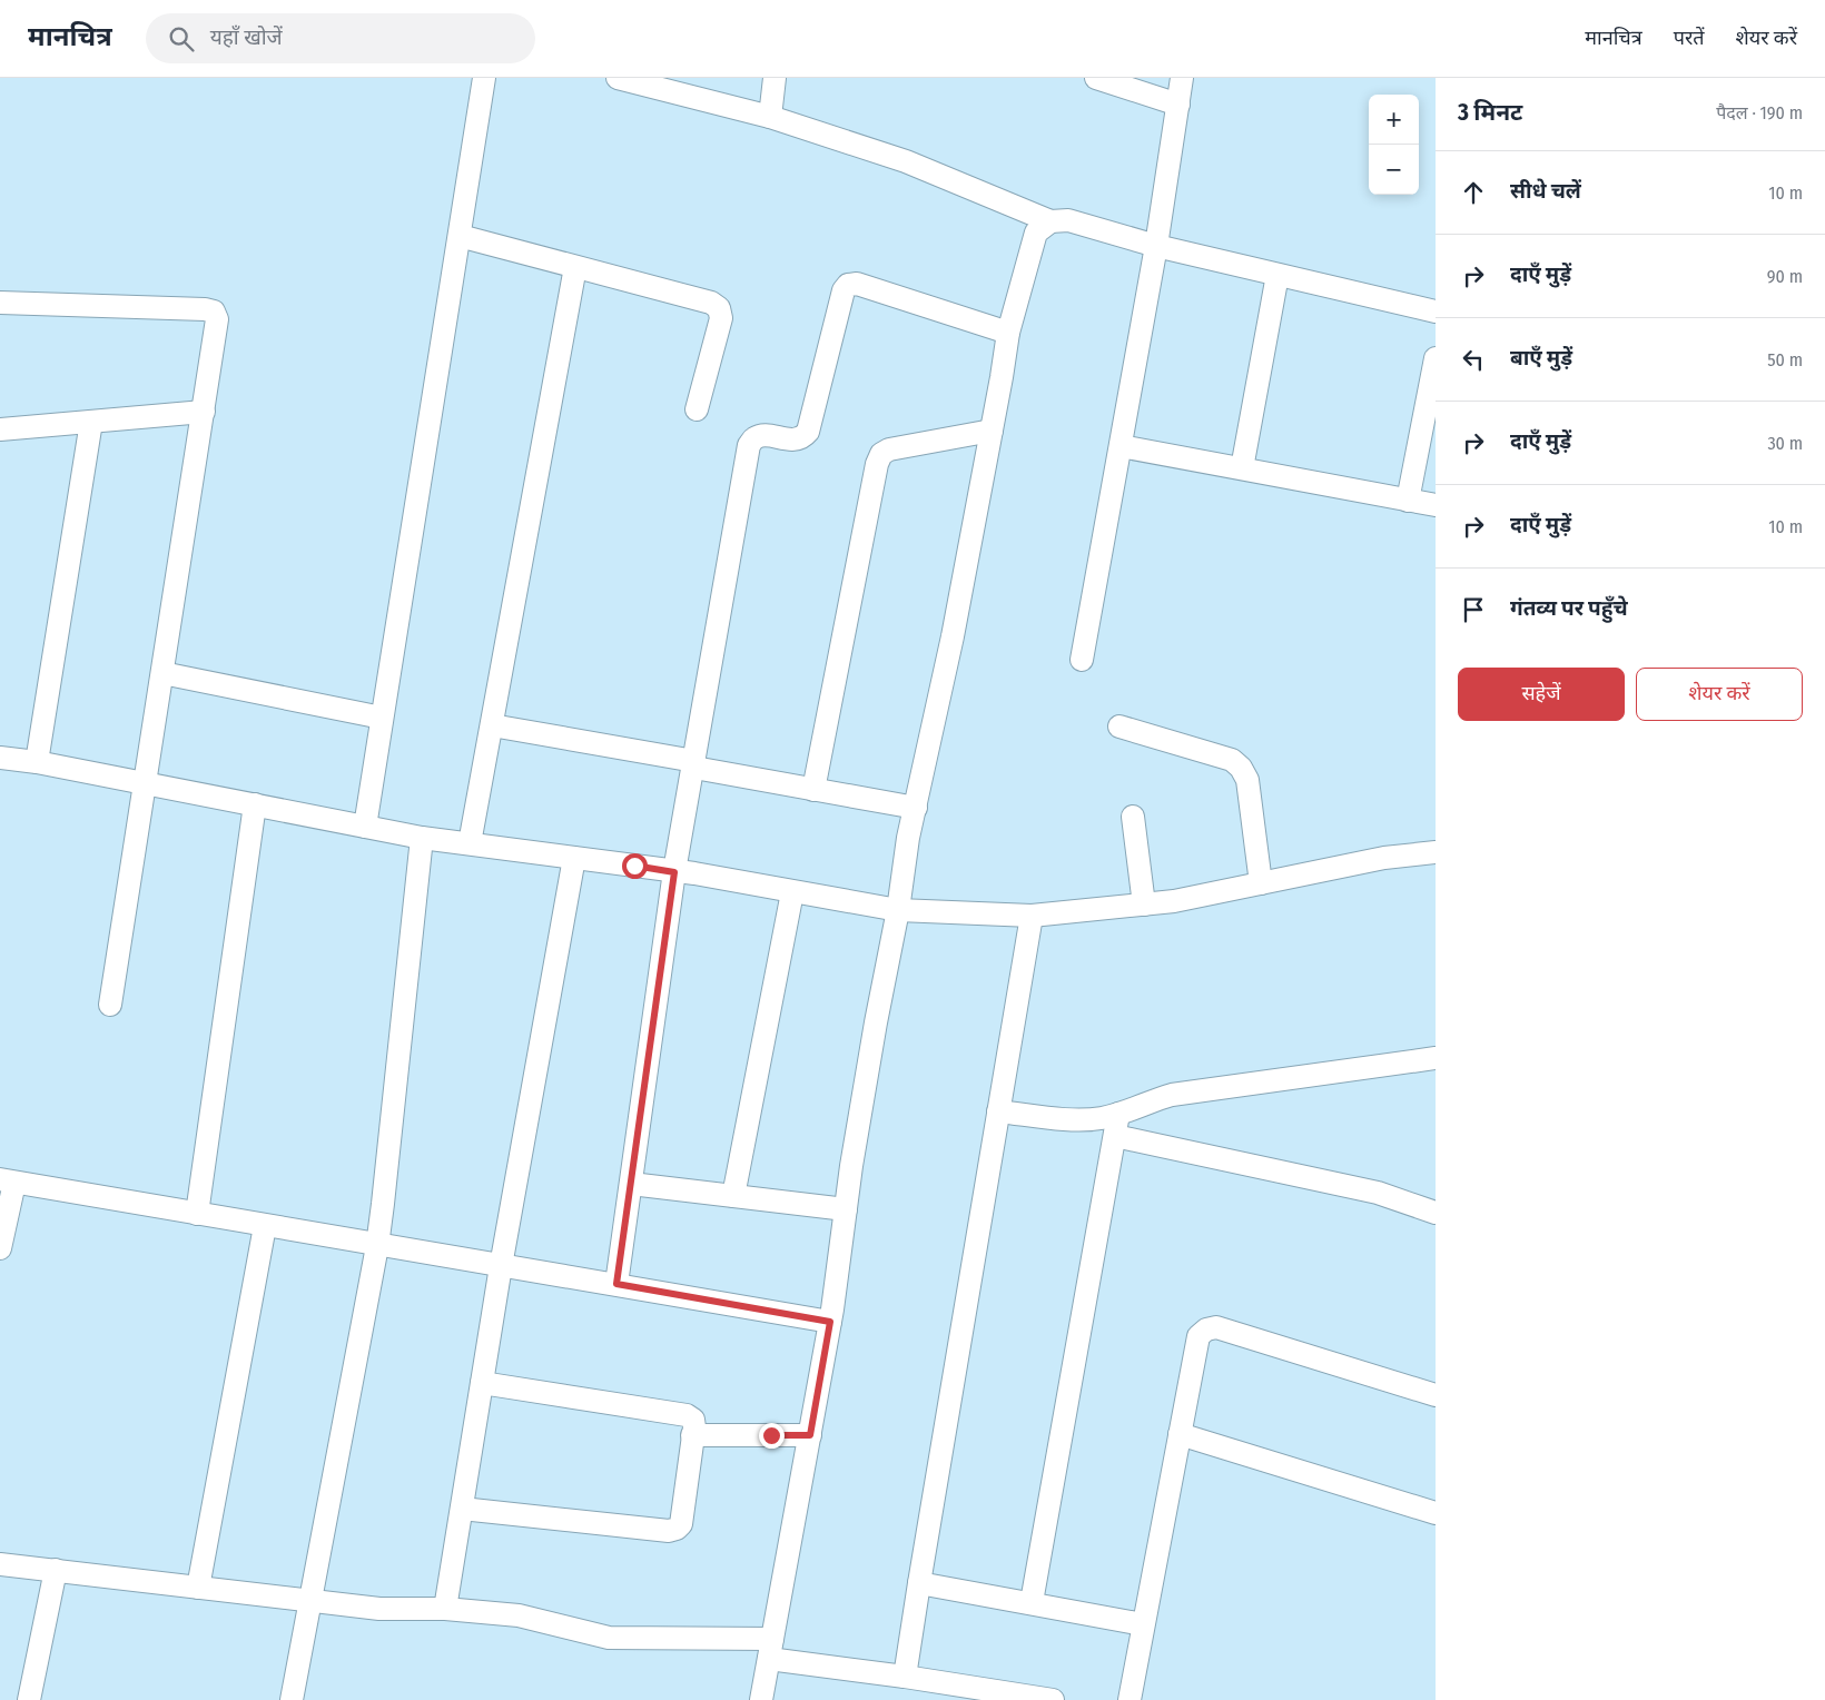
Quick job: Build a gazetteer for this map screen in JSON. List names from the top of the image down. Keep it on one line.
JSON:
{"page":{"header":"मानचित्र","search":"यहाँ खोजें","nav":["मानचित्र","परतें","शेयर करें"],"heading":["3 मिनट","पैदल · 190 m"],"map_buttons":["+","−"],"list":[["सीधे चलें","10 m"],["दाएँ मुड़ें","90 m"],["बाएँ मुड़ें","50 m"],["दाएँ मुड़ें","30 m"],["दाएँ मुड़ें","10 m"],"गंतव्य पर पहुँचे"],"buttons":["सहेजें","शेयर करें"]}}
